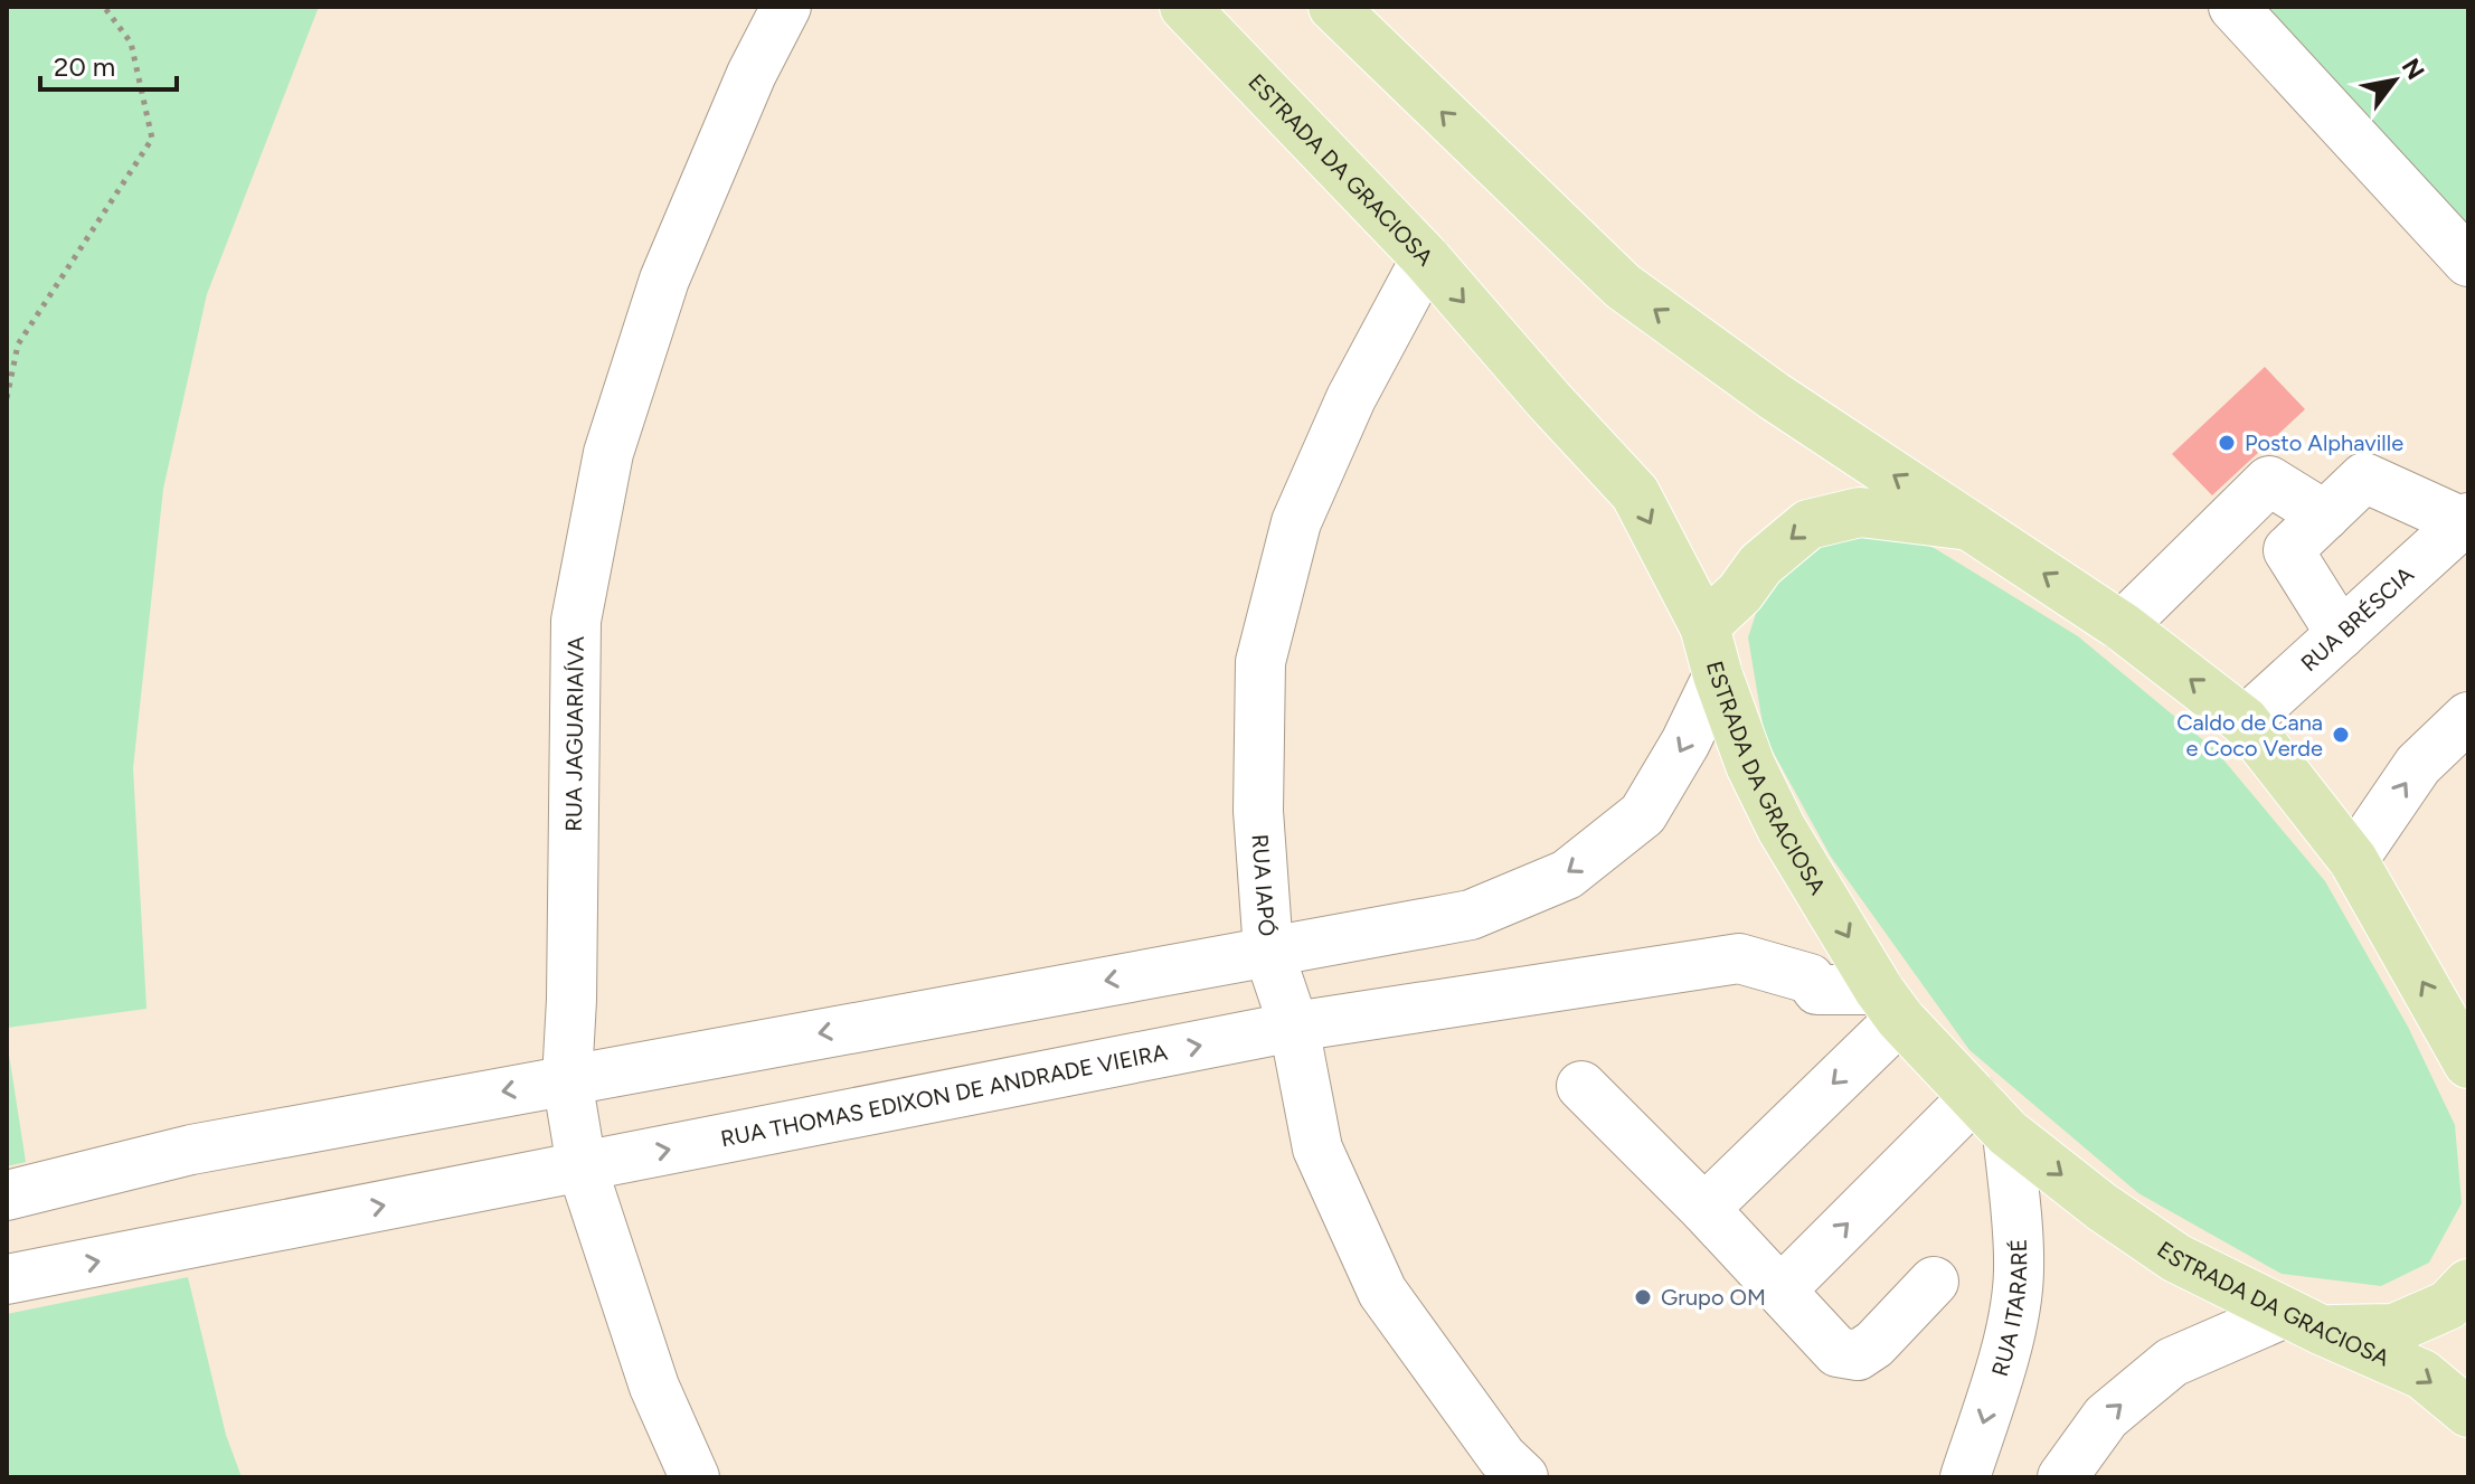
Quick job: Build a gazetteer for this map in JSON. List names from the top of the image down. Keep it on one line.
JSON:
{"streets":{"main road":["ESTRADA DA GRACIOSA"],"street":["RUA BRÉSCIA","RUA JAGUARIAÍVA","RUA IAPÓ","RUA THOMAS EDIXON DE ANDRADE VIEIRA","RUA ITARARÉ"]},"crossings":[["ESTRADA DA GRACIOSA","RUA IAPÓ"],["ESTRADA DA GRACIOSA","RUA THOMAS EDIXON DE ANDRADE VIEIRA"],["ESTRADA DA GRACIOSA","RUA ITARARÉ"],["RUA JAGUARIAÍVA","RUA THOMAS EDIXON DE ANDRADE VIEIRA"],["RUA IAPÓ","RUA THOMAS EDIXON DE ANDRADE VIEIRA"]],"one_way":["RUA ITARARÉ"],"places":["Posto Alphaville","Caldo de Cana e Coco Verde","Grupo OM"],"scale_bar":"20 m","north":"top right"}
